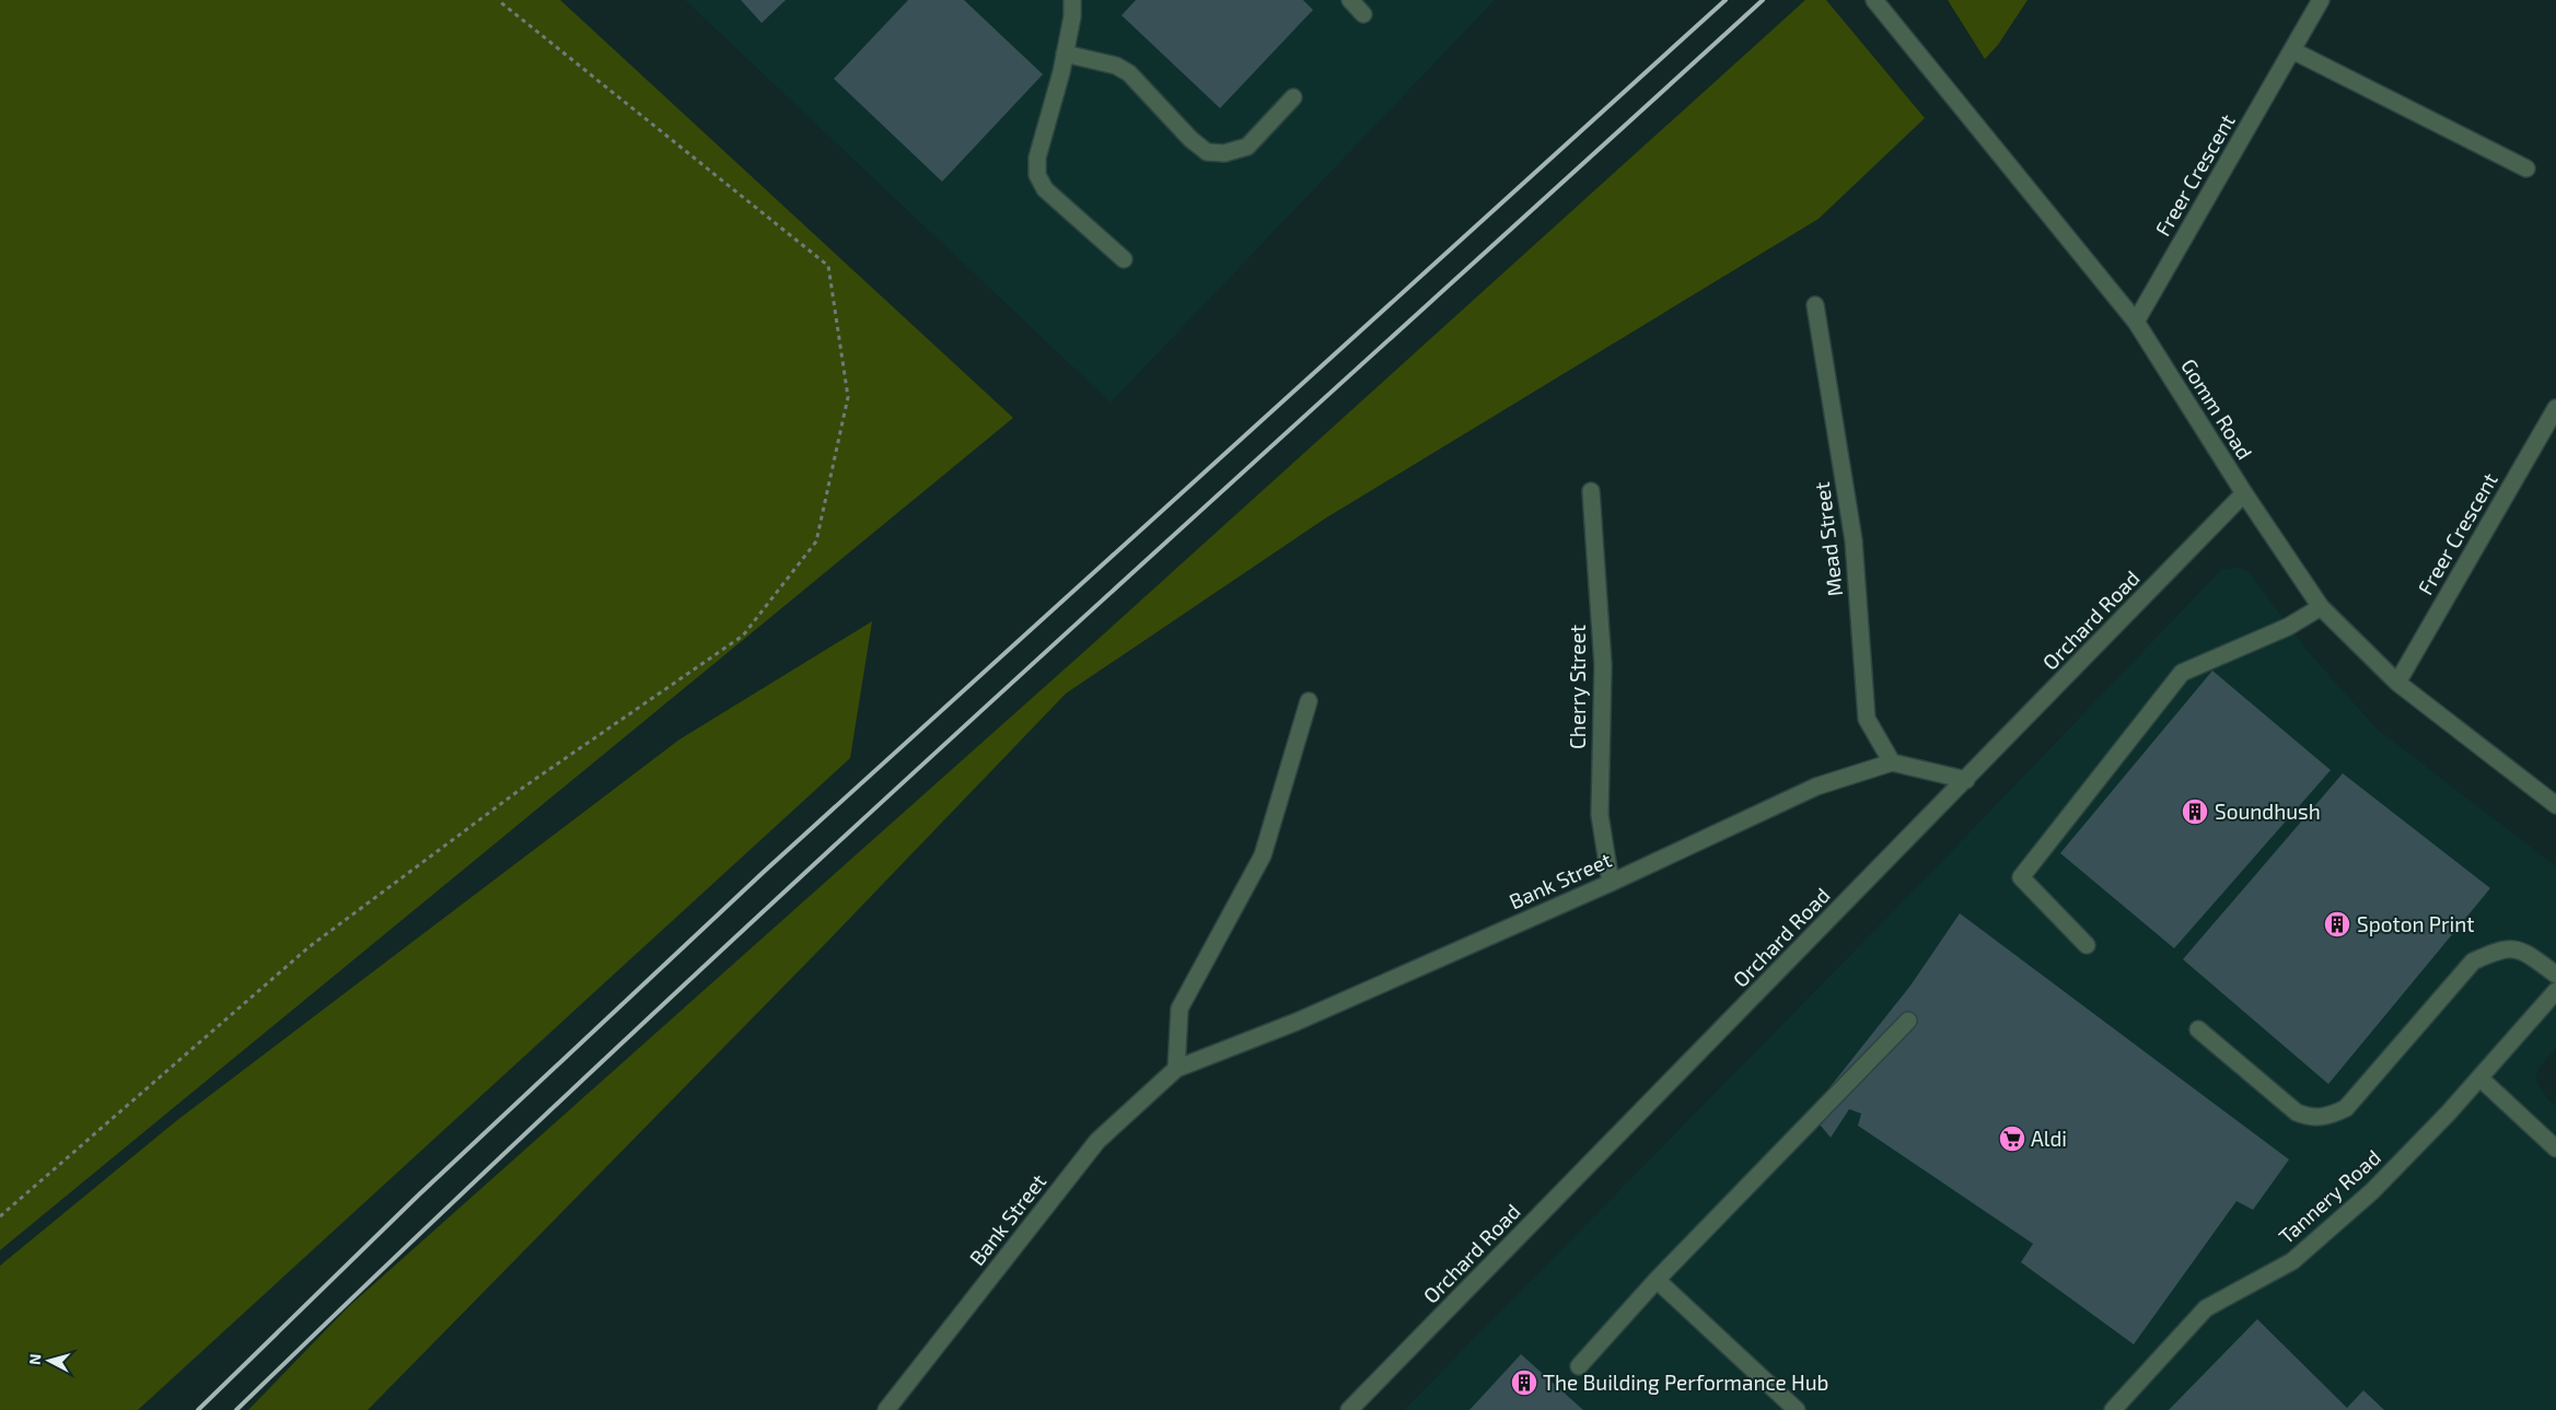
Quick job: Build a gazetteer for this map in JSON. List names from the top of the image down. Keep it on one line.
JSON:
{"streets":{"street":["Freer Crescent","Gomm Road","Mead Street","Orchard Road","Cherry Street","Bank Street","Tannery Road"]},"crossings":[["Freer Crescent","Gomm Road"],["Gomm Road","Orchard Road"],["Mead Street","Bank Street"],["Cherry Street","Bank Street"]],"places":{"building":["Soundhush","Spoton Print","The Building Performance Hub"],"supermarket":["Aldi"]},"north":"left"}
